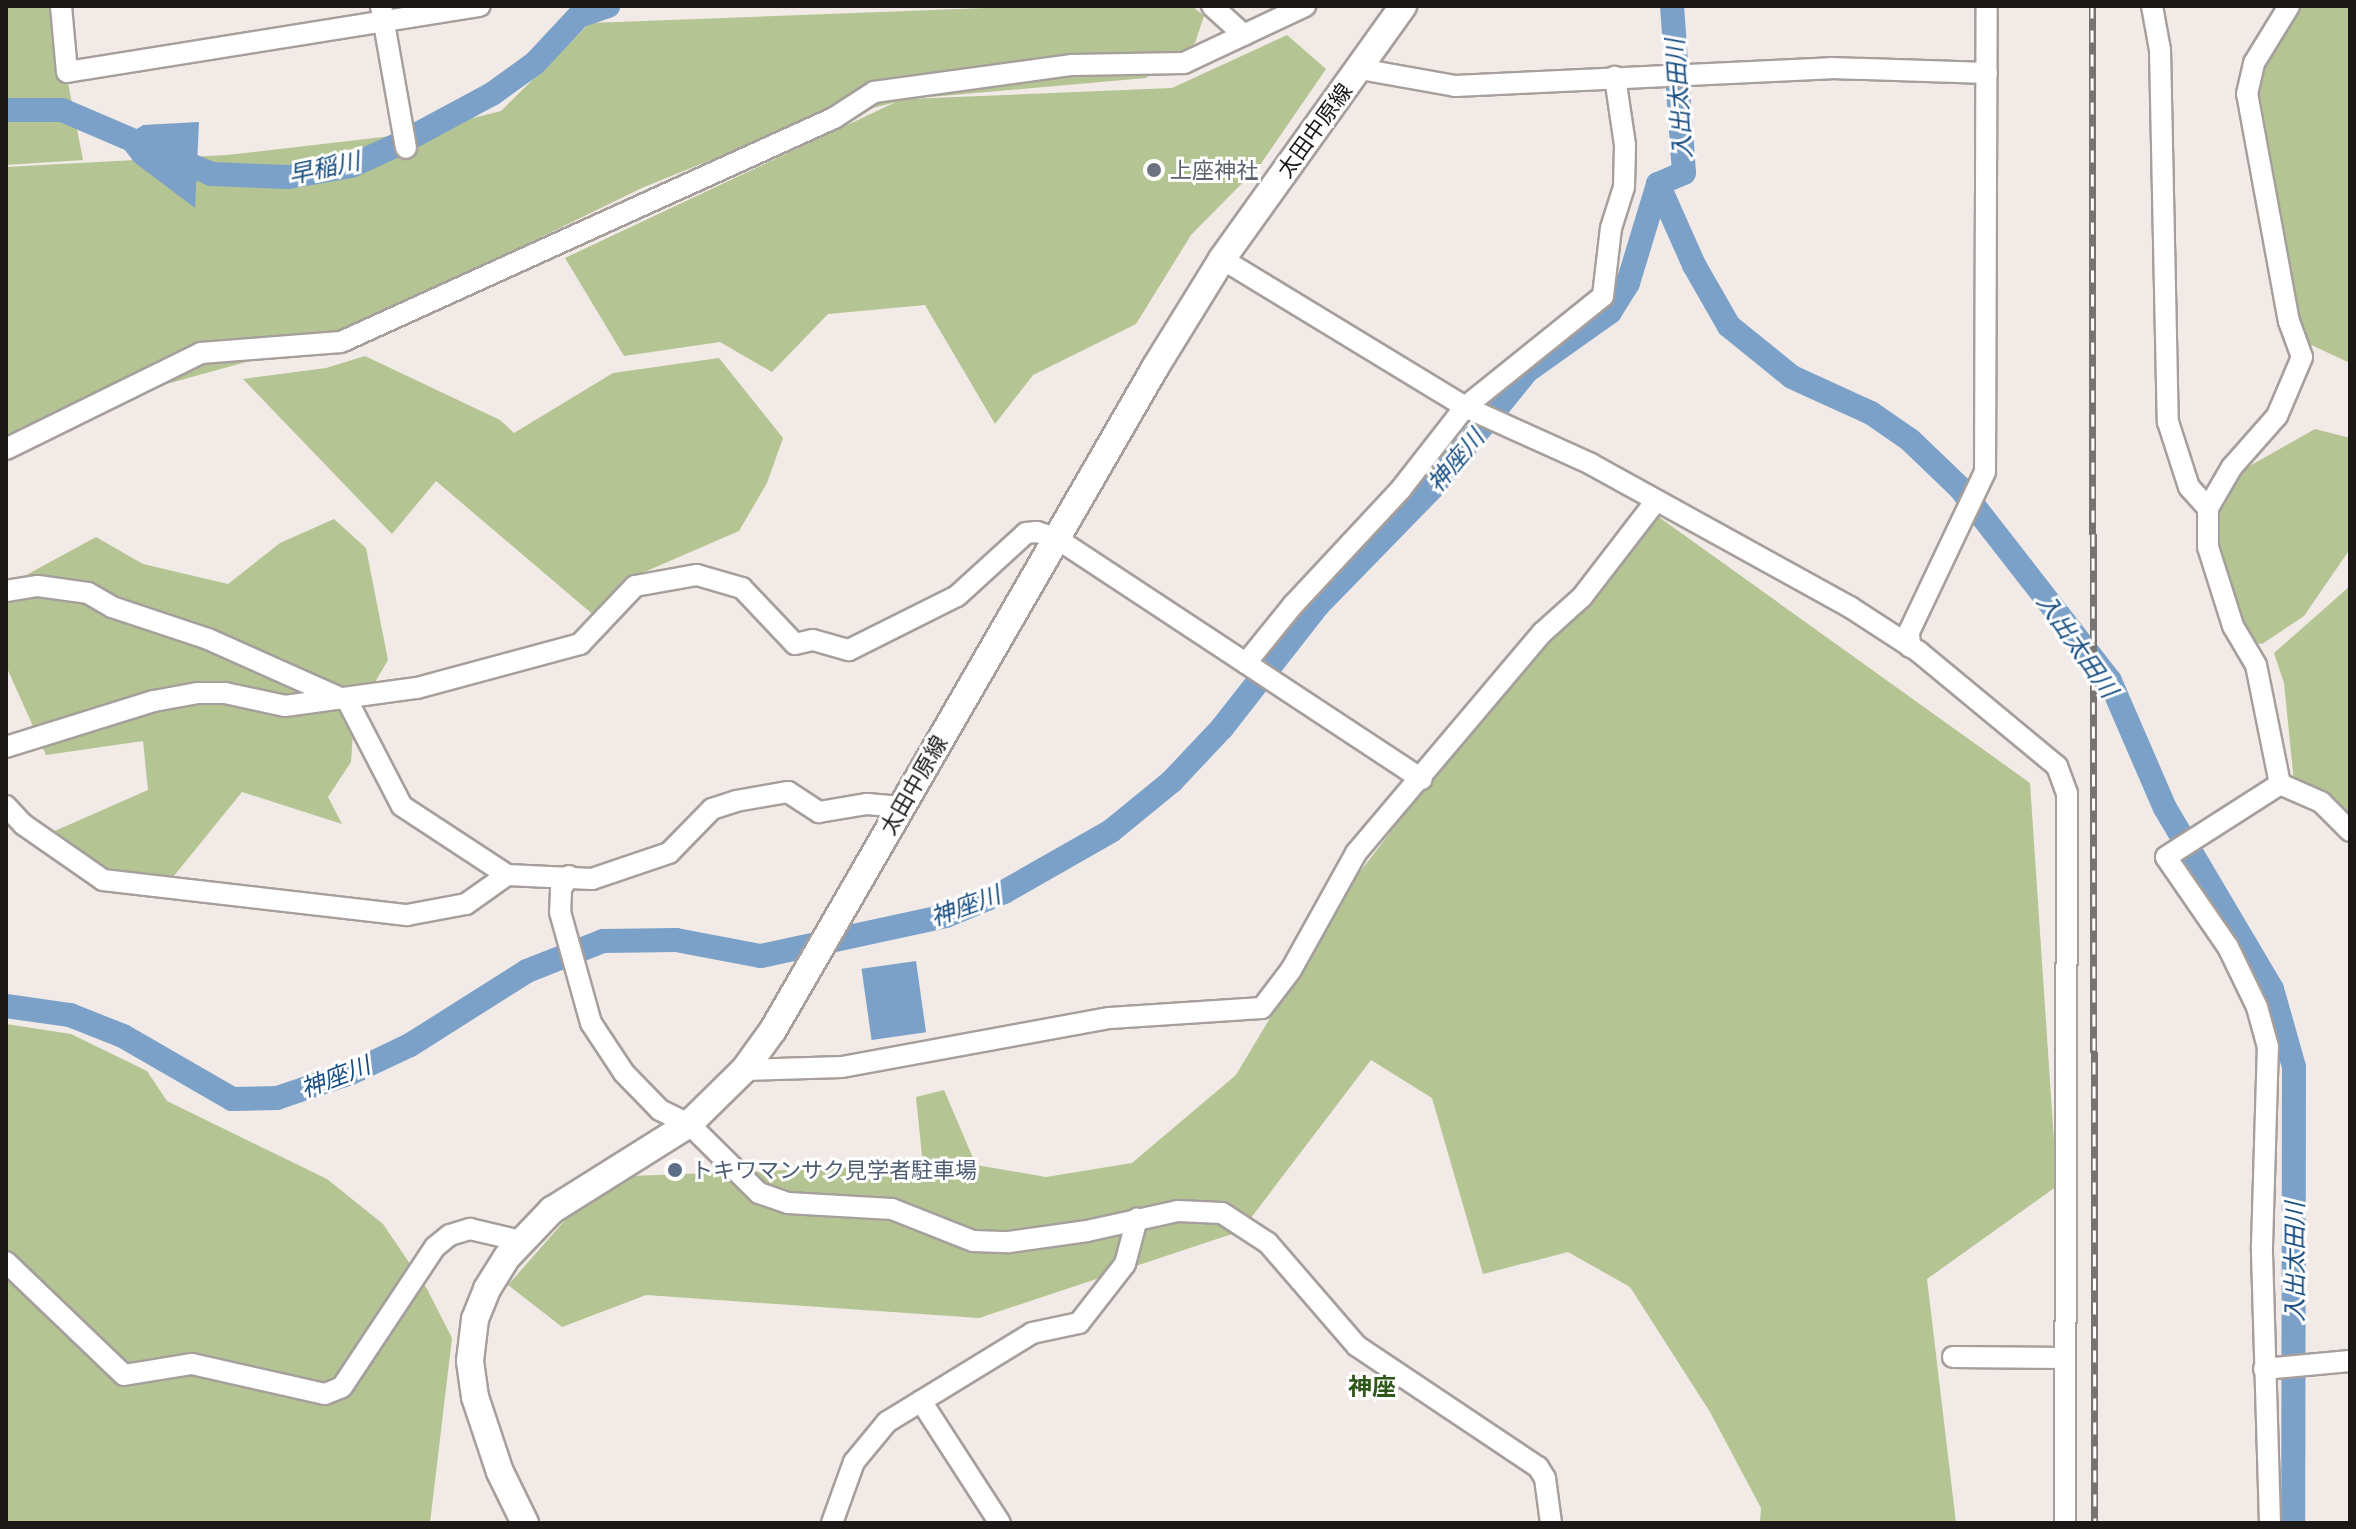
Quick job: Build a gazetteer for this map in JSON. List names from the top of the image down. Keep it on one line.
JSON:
{"streets":{"main road":["太田中原線"]},"districts":["神座"],"water":["入出太田川","早稲川","神座川"],"places":["上座神社","トキワマンサク見学者駐車場"]}
